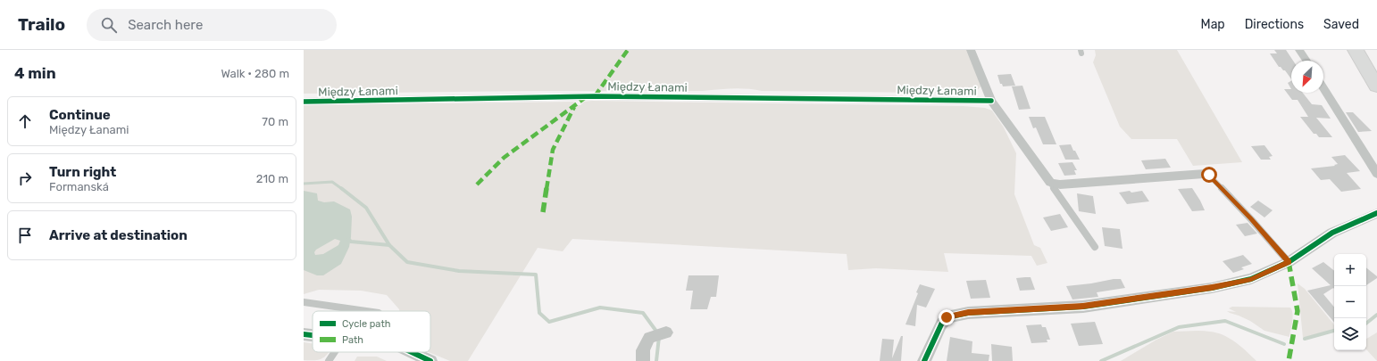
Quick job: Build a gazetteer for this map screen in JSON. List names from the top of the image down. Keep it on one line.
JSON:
{"streets":{"street":["Między Łanami"]},"legend":["Cycle path","Path"],"north":"bottom left","page":{"header":"Trailo","search":"Search here","nav":["Map","Directions","Saved"],"heading":["4 min","Walk · 280 m"],"list":[["Continue","Między Łanami","70 m"],["Turn right","Formanská","210 m"],"Arrive at destination"],"map_buttons":["+","−"]}}
